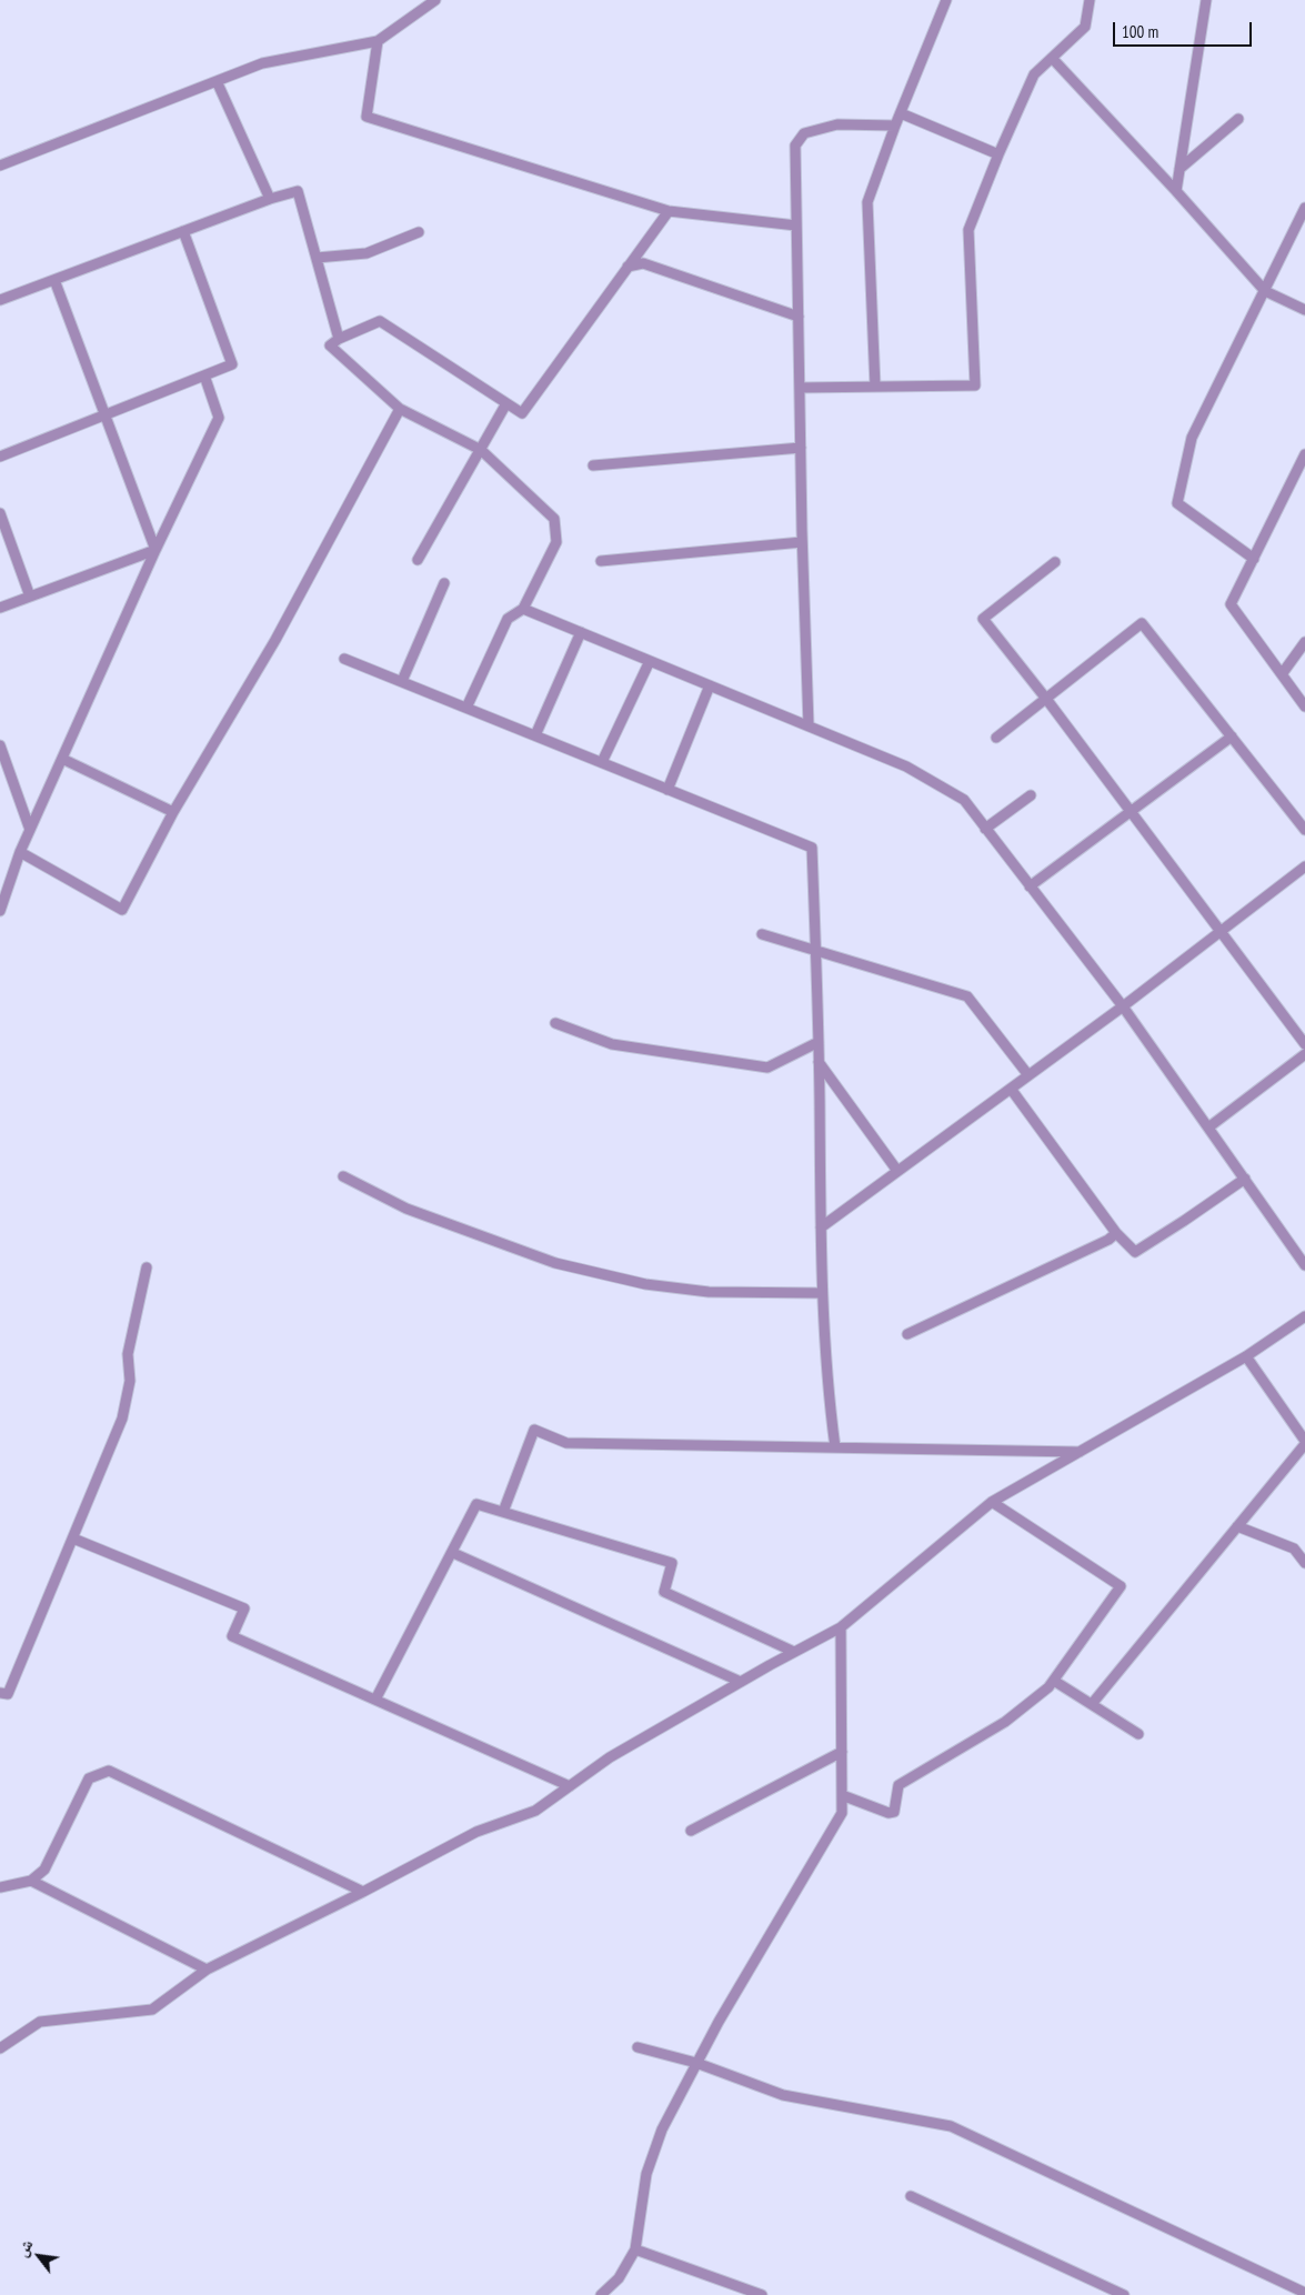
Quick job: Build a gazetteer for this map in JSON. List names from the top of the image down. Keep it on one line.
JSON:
{"scale_bar":"100 m","north":"top left"}
